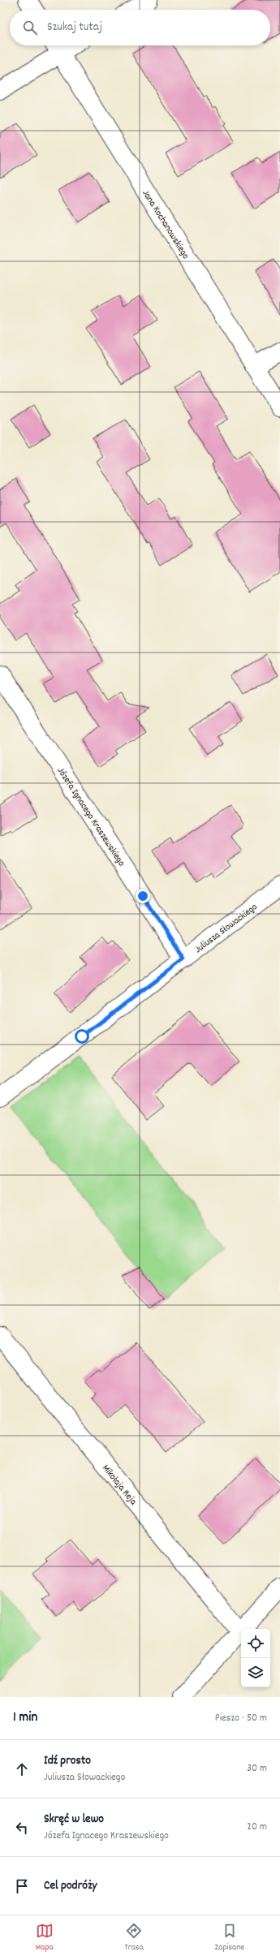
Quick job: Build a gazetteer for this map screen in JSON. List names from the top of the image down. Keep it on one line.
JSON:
{"streets":{"street":["Jana Kochanowskiego","Józefa Ignacego Kraszewskiego","Juliusza Słowackiego","Mikołaja Reja"]},"crossings":[["Józefa Ignacego Kraszewskiego","Juliusza Słowackiego"]],"page":{"search":"Szukaj tutaj","heading":["1 min","Pieszo · 50 m"],"list":[["Idź prosto","Juliusza Słowackiego","30 m"],["Skręć w lewo","Józefa Ignacego Kraszewskiego","20 m"],"Cel podróży"],"nav":["Mapa","Trasa","Zapisane"]}}
